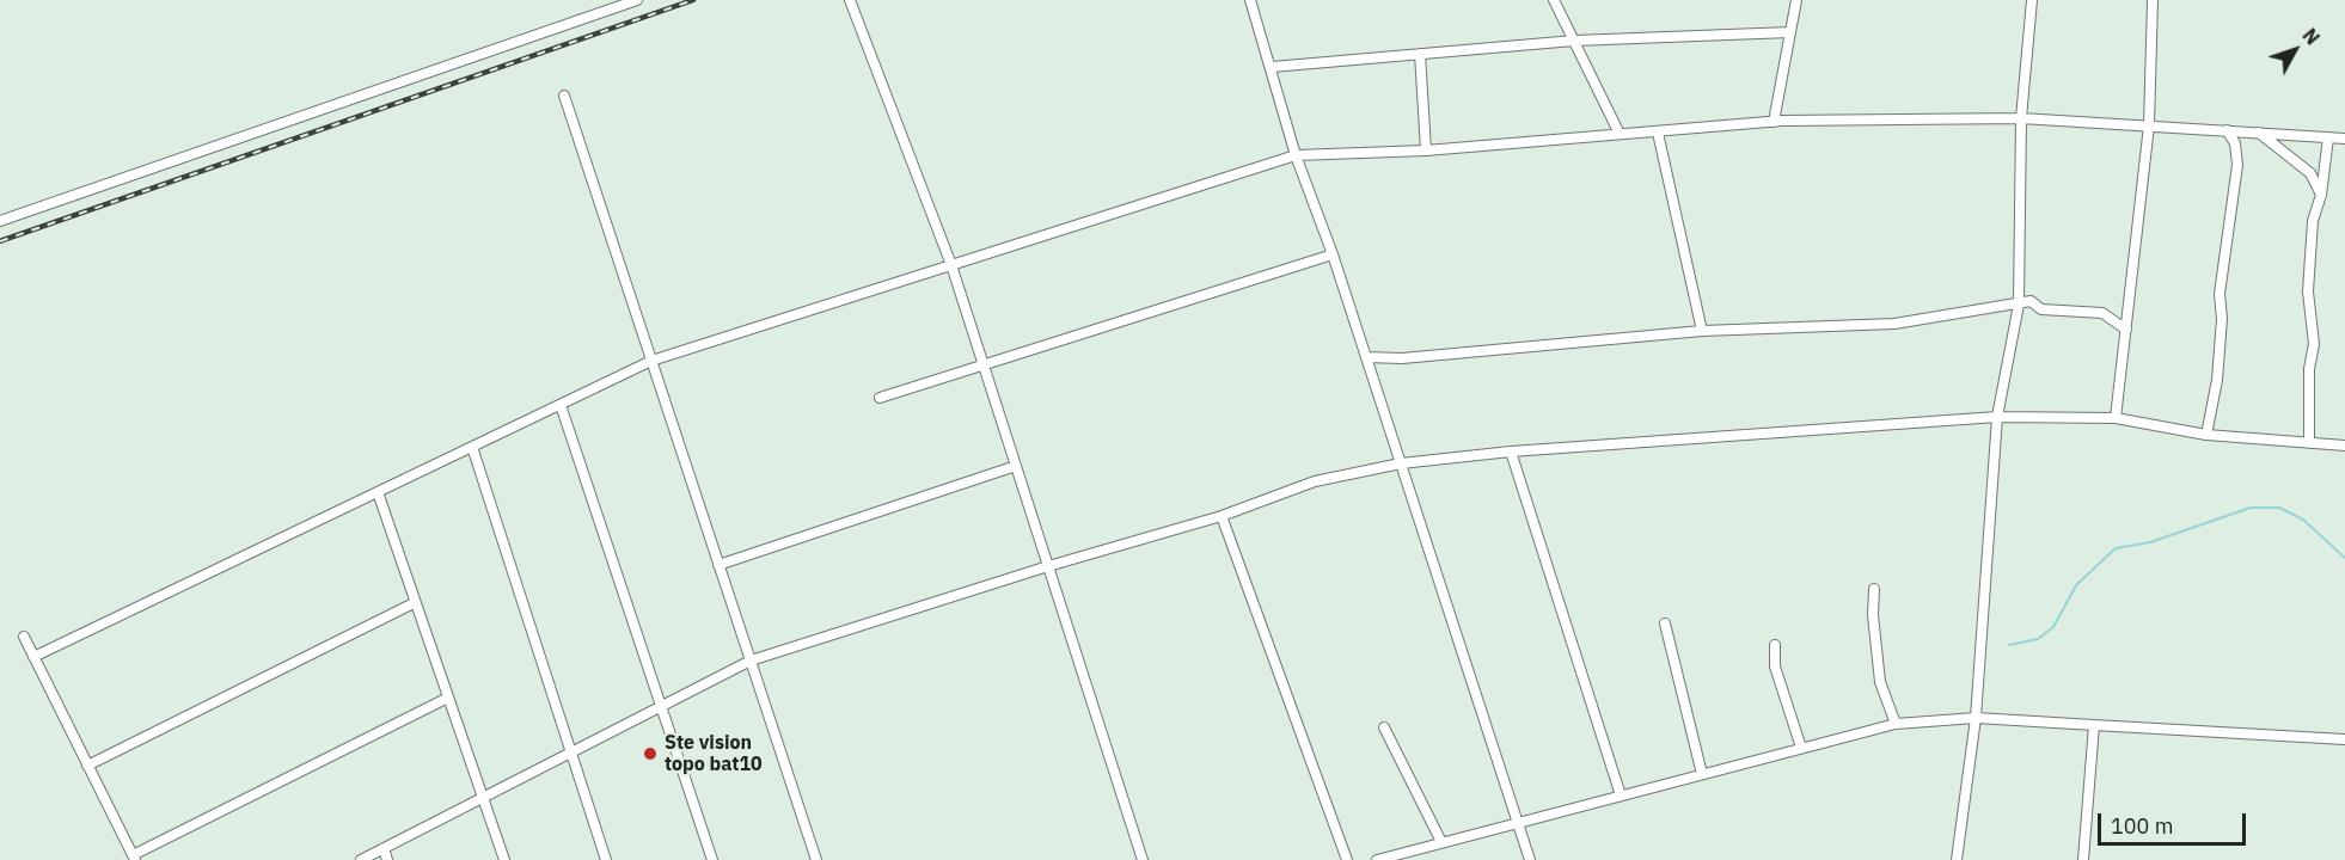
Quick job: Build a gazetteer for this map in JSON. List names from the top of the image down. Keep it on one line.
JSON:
{"places":["Ste vision topo bat10"],"scale_bar":"100 m","north":"top right"}
